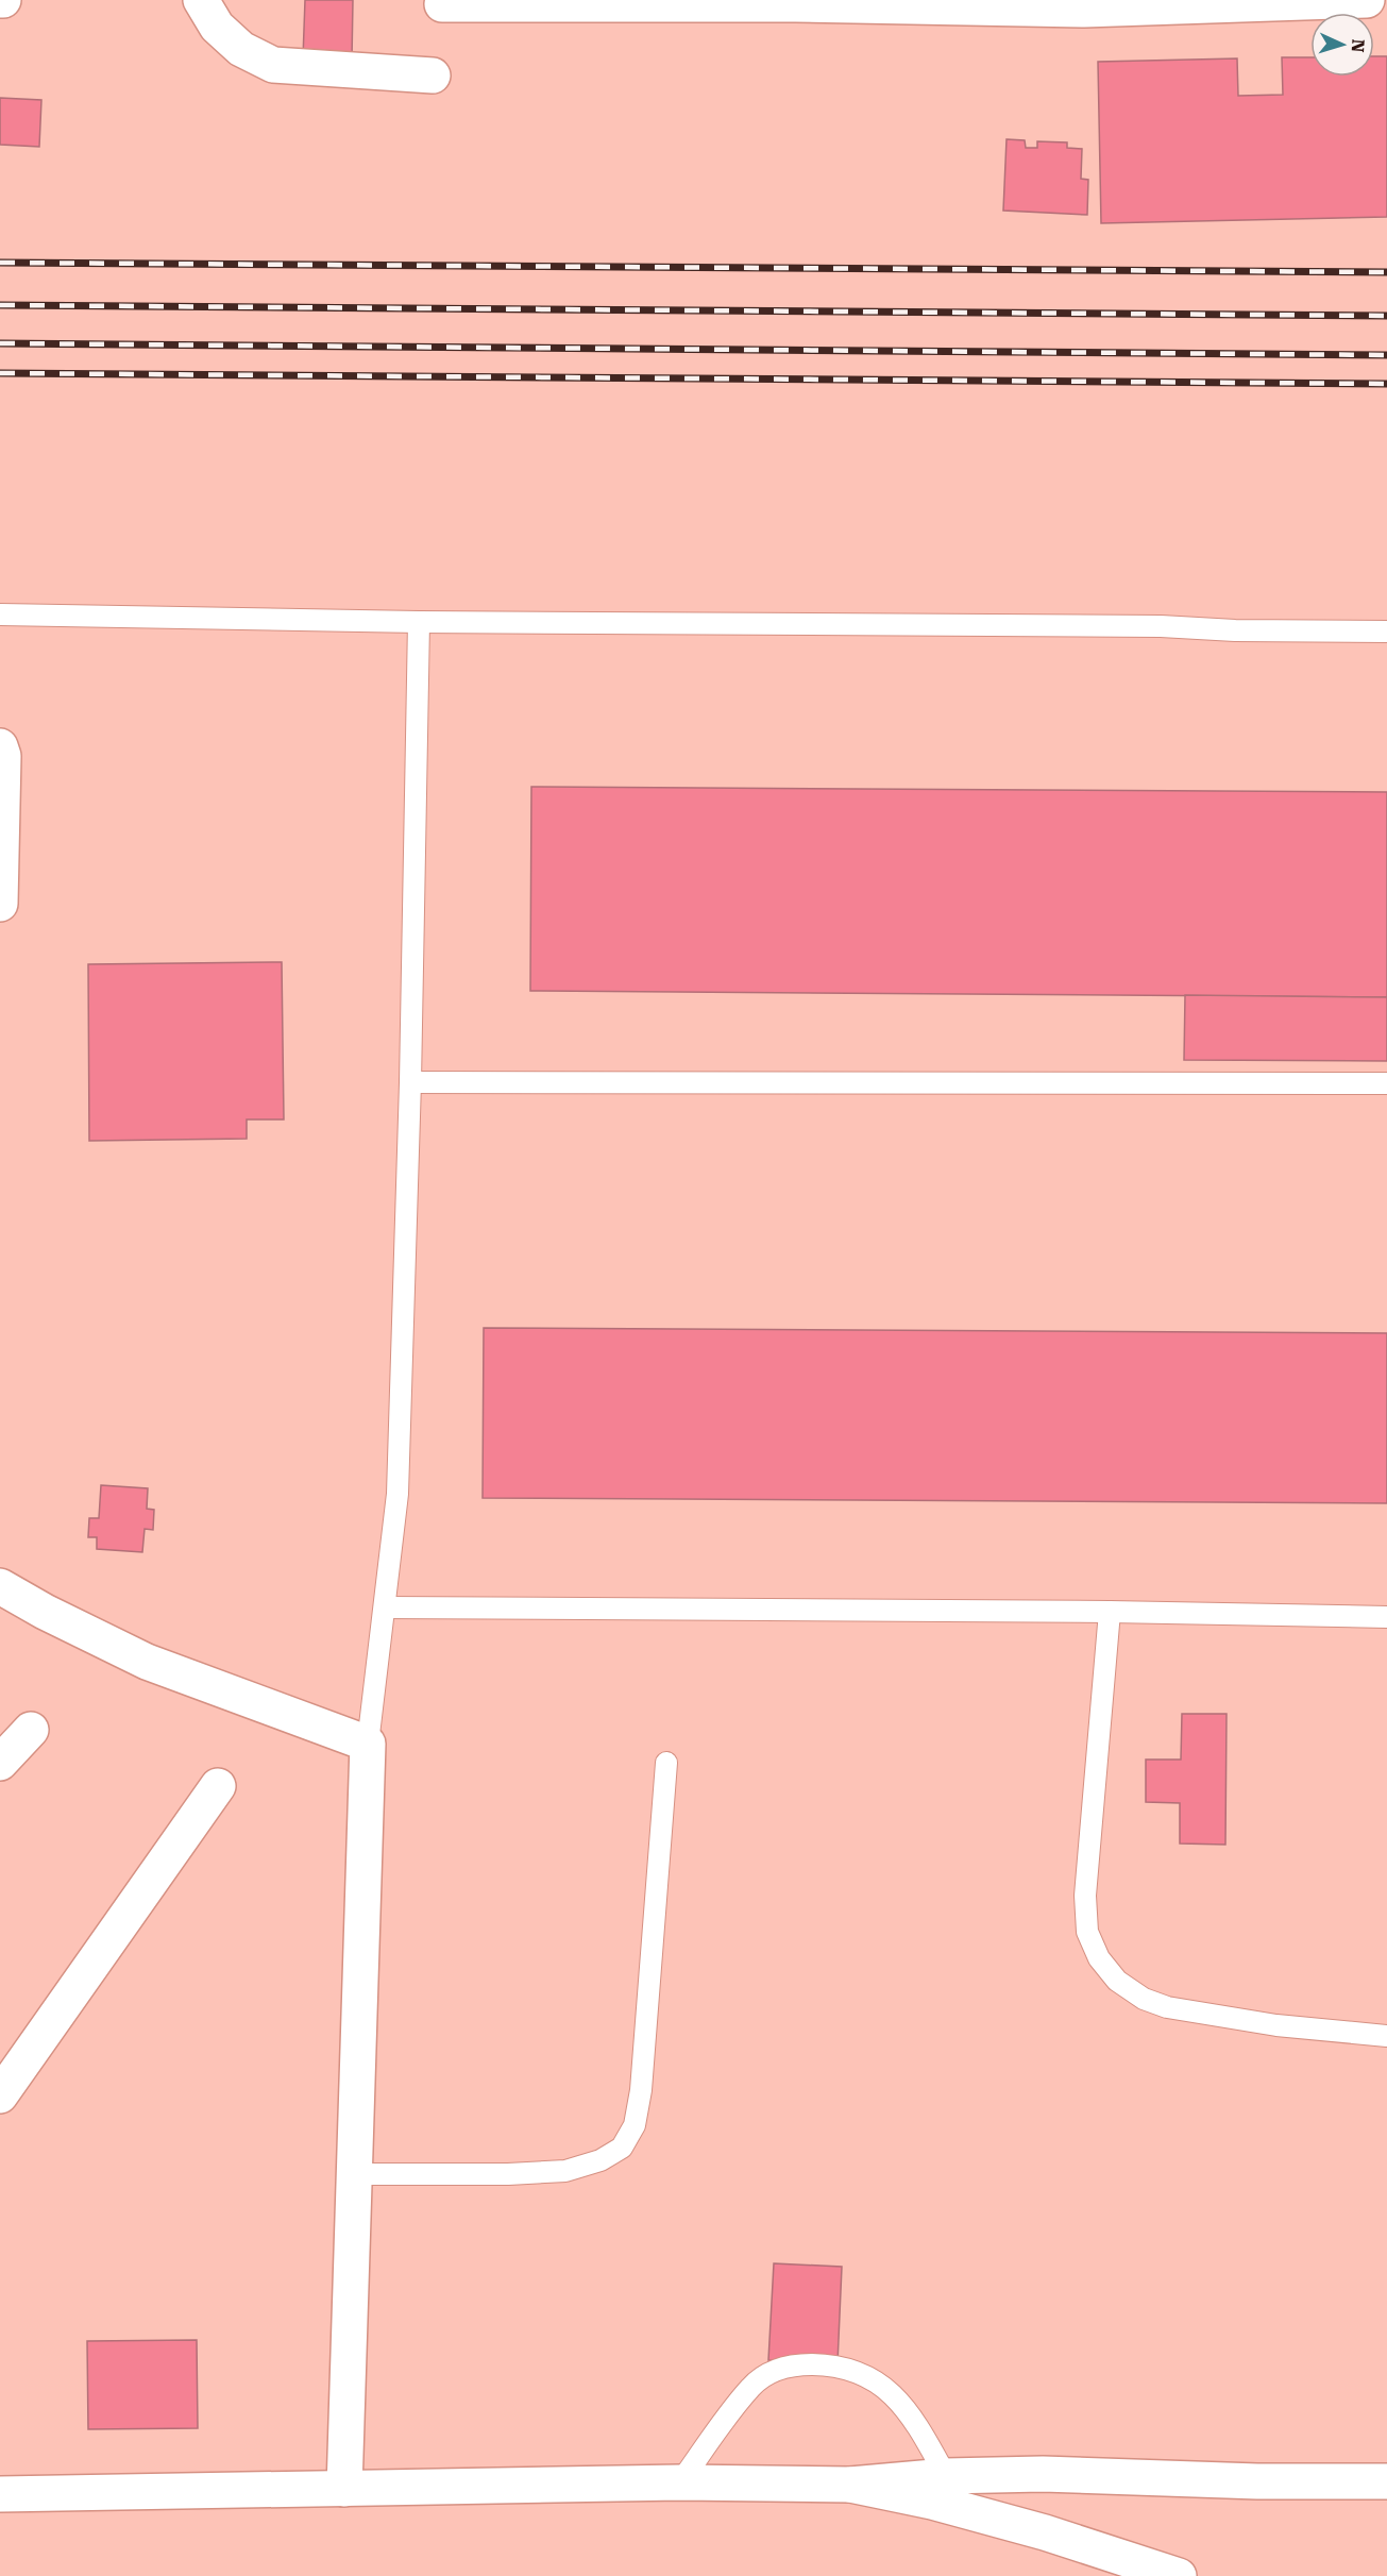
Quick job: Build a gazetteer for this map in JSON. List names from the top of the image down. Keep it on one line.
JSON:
{"north":"right"}
